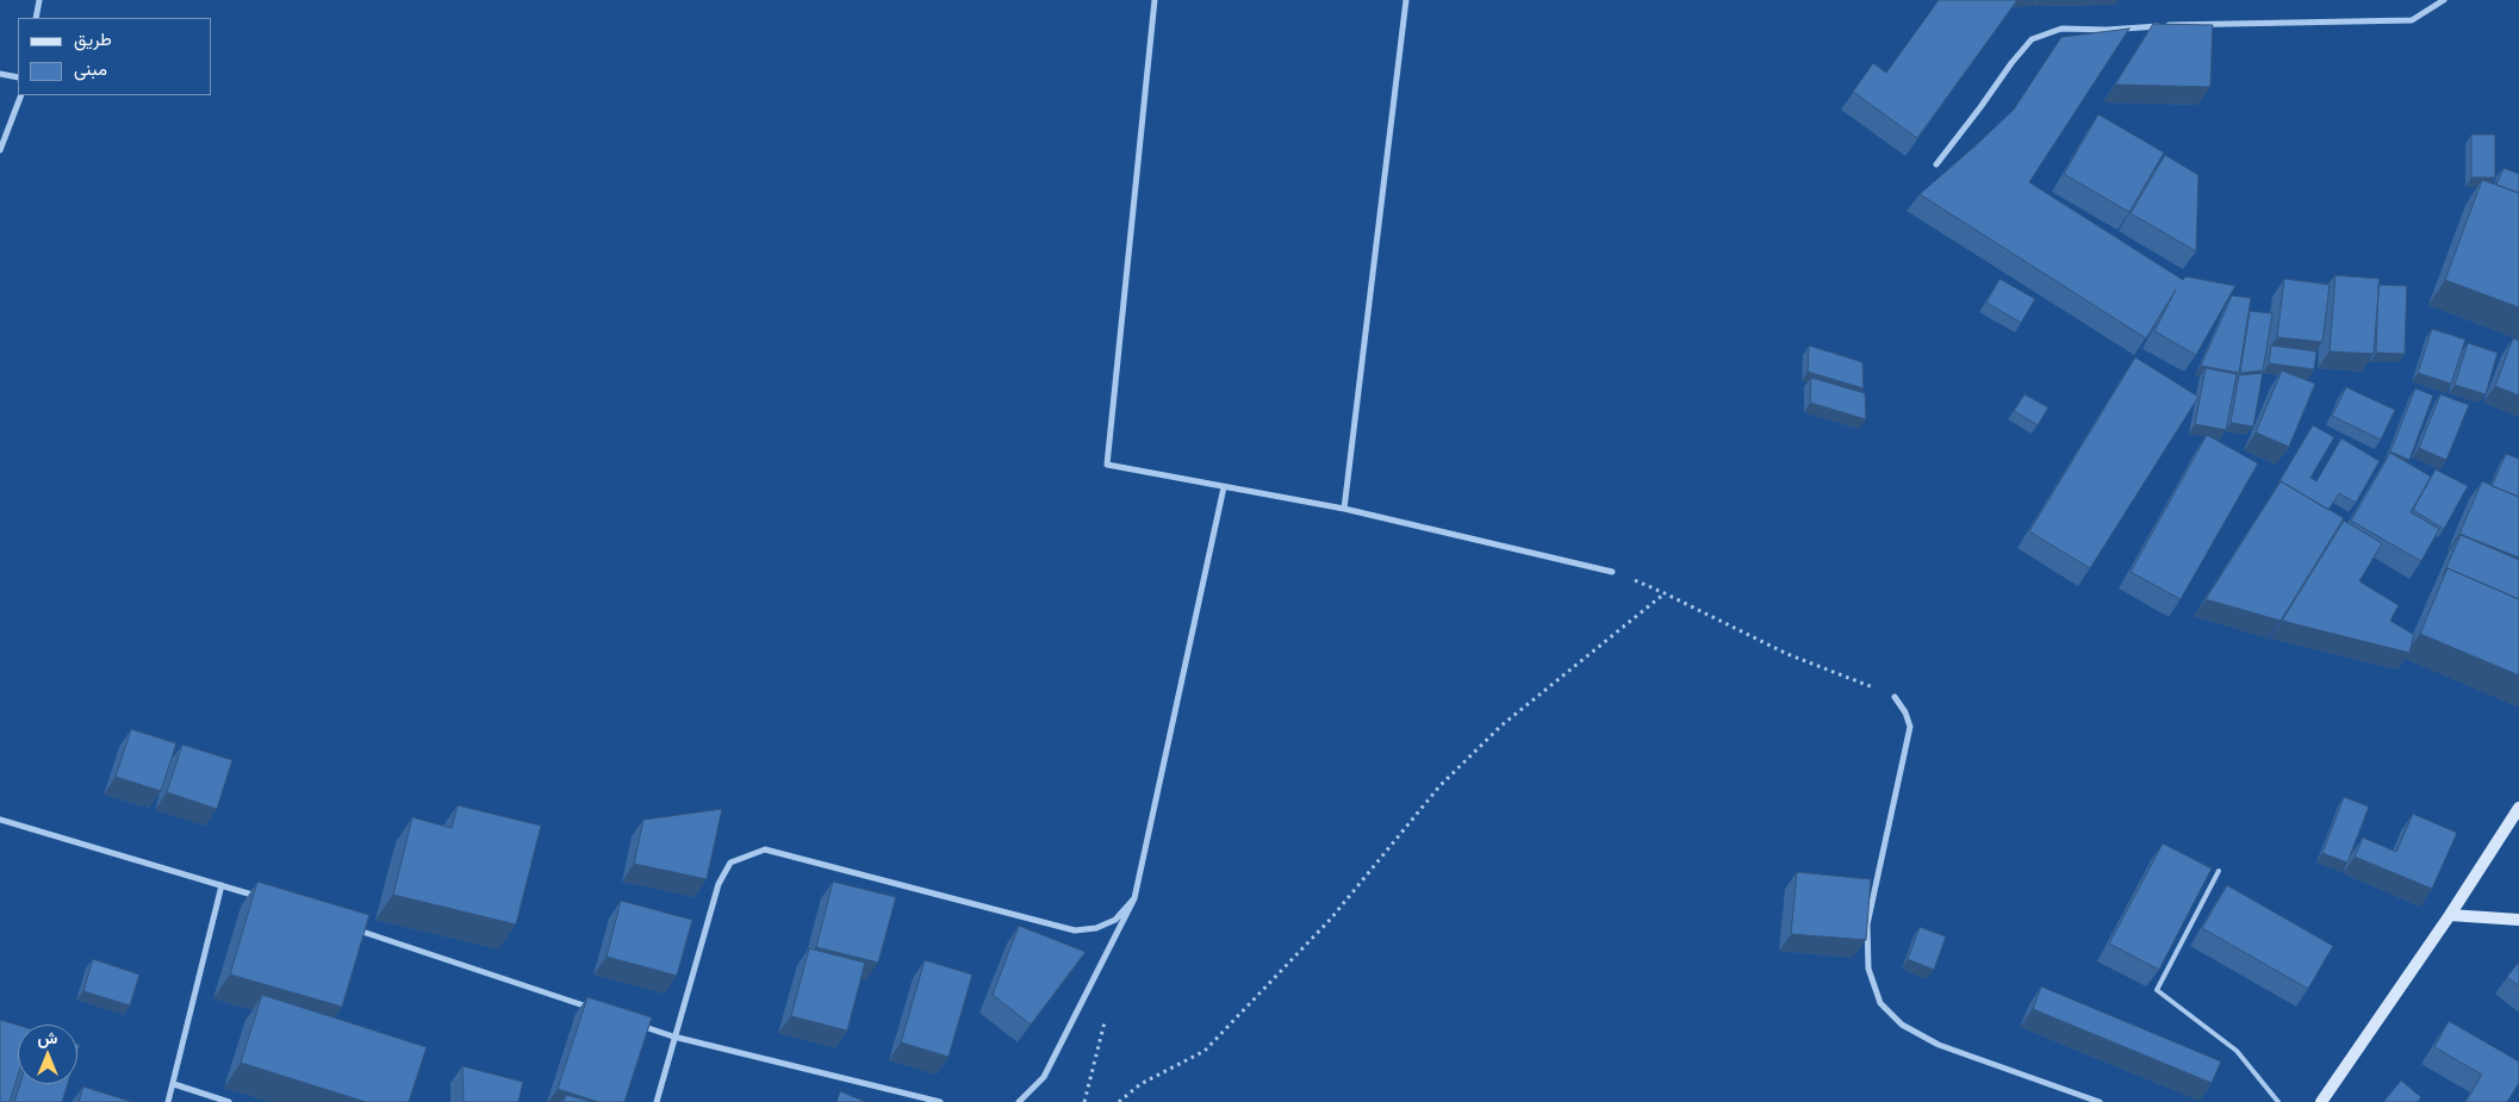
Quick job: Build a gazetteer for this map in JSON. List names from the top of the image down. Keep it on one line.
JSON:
{"legend":["طريق","مبنى"],"north":"top"}
